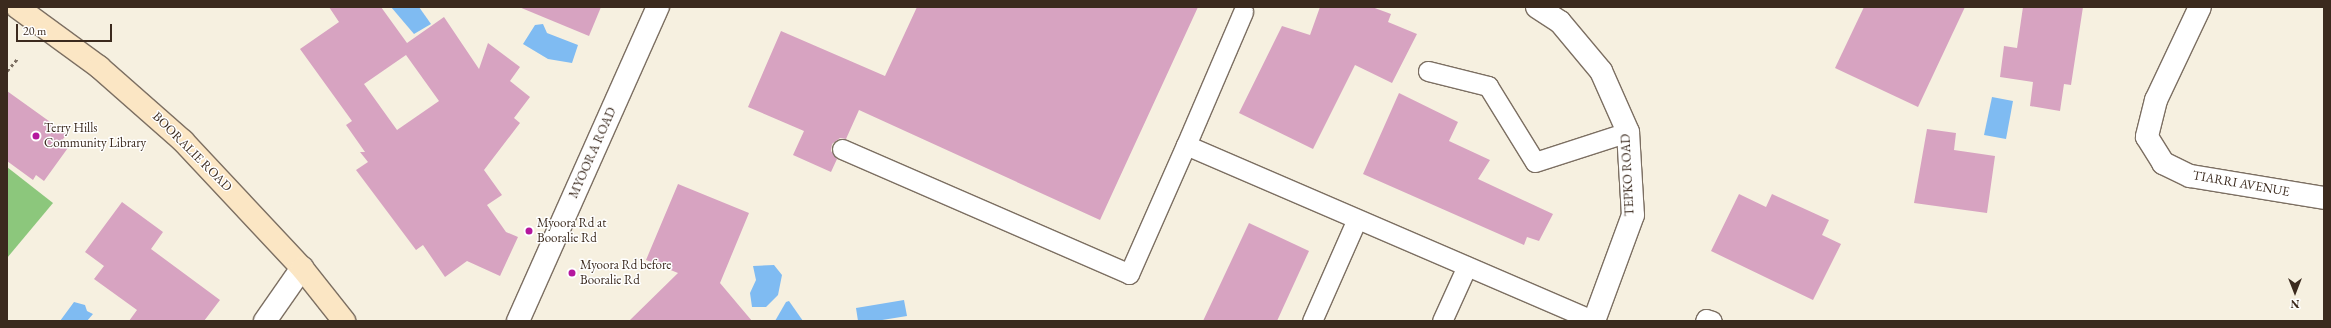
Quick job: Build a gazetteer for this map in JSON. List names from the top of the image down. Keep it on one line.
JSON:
{"streets":{"street":["BOORALIE ROAD","MYOORA ROAD","TEPKO ROAD","TIARRI AVENUE"]},"places":["Terry Hills Community Library","Myoora Rd at Booralie Rd","Myoora Rd before Booralie Rd"],"scale_bar":"20 m","north":"bottom"}
